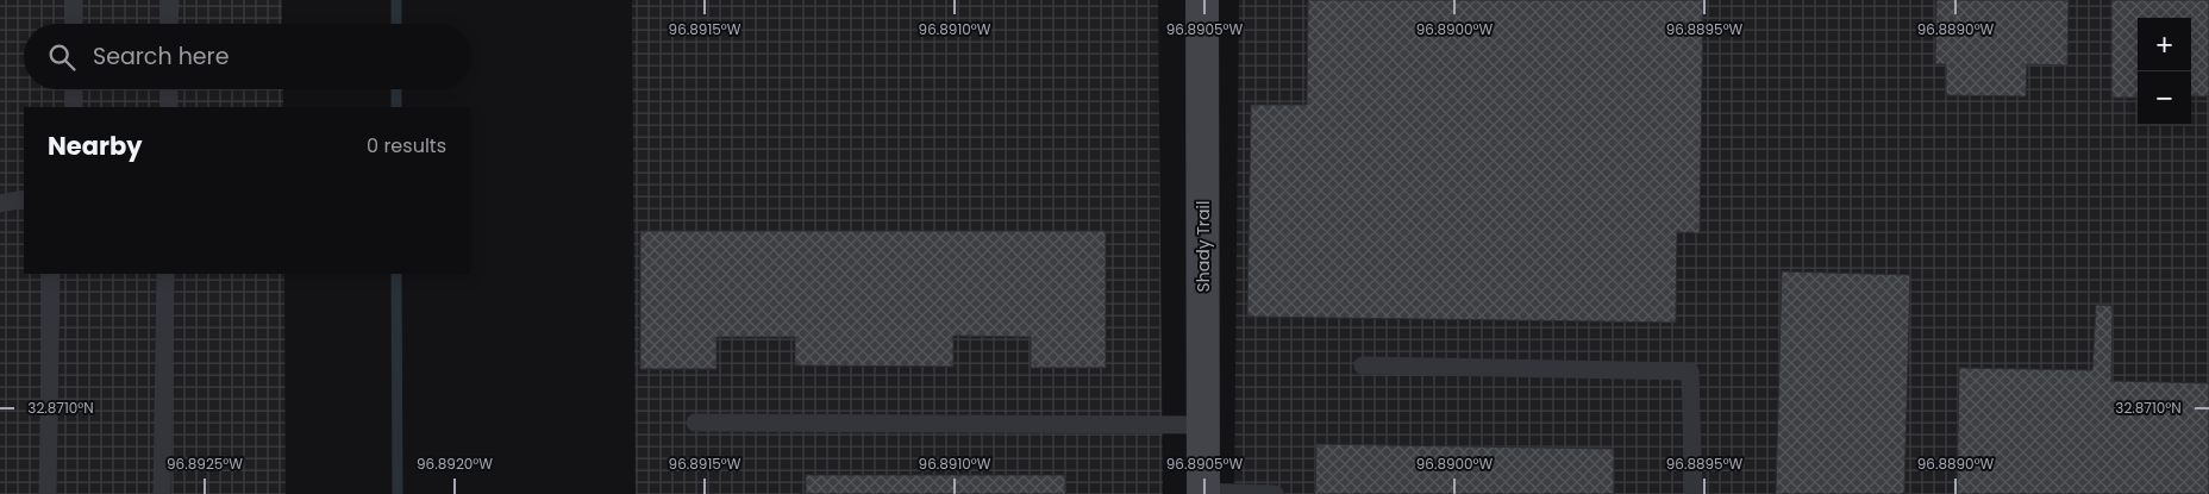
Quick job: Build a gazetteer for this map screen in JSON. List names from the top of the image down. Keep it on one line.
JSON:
{"streets":{"street":["Shady Trail"]},"page":{"map_buttons":["+","−"],"search":"Search here","heading":["Nearby","0 results"]},"coordinates":["96.8915°W","96.8910°W","96.8905°W","96.8900°W","96.8895°W","96.8890°W","32.8710°N","96.8925°W","96.8920°W"]}
